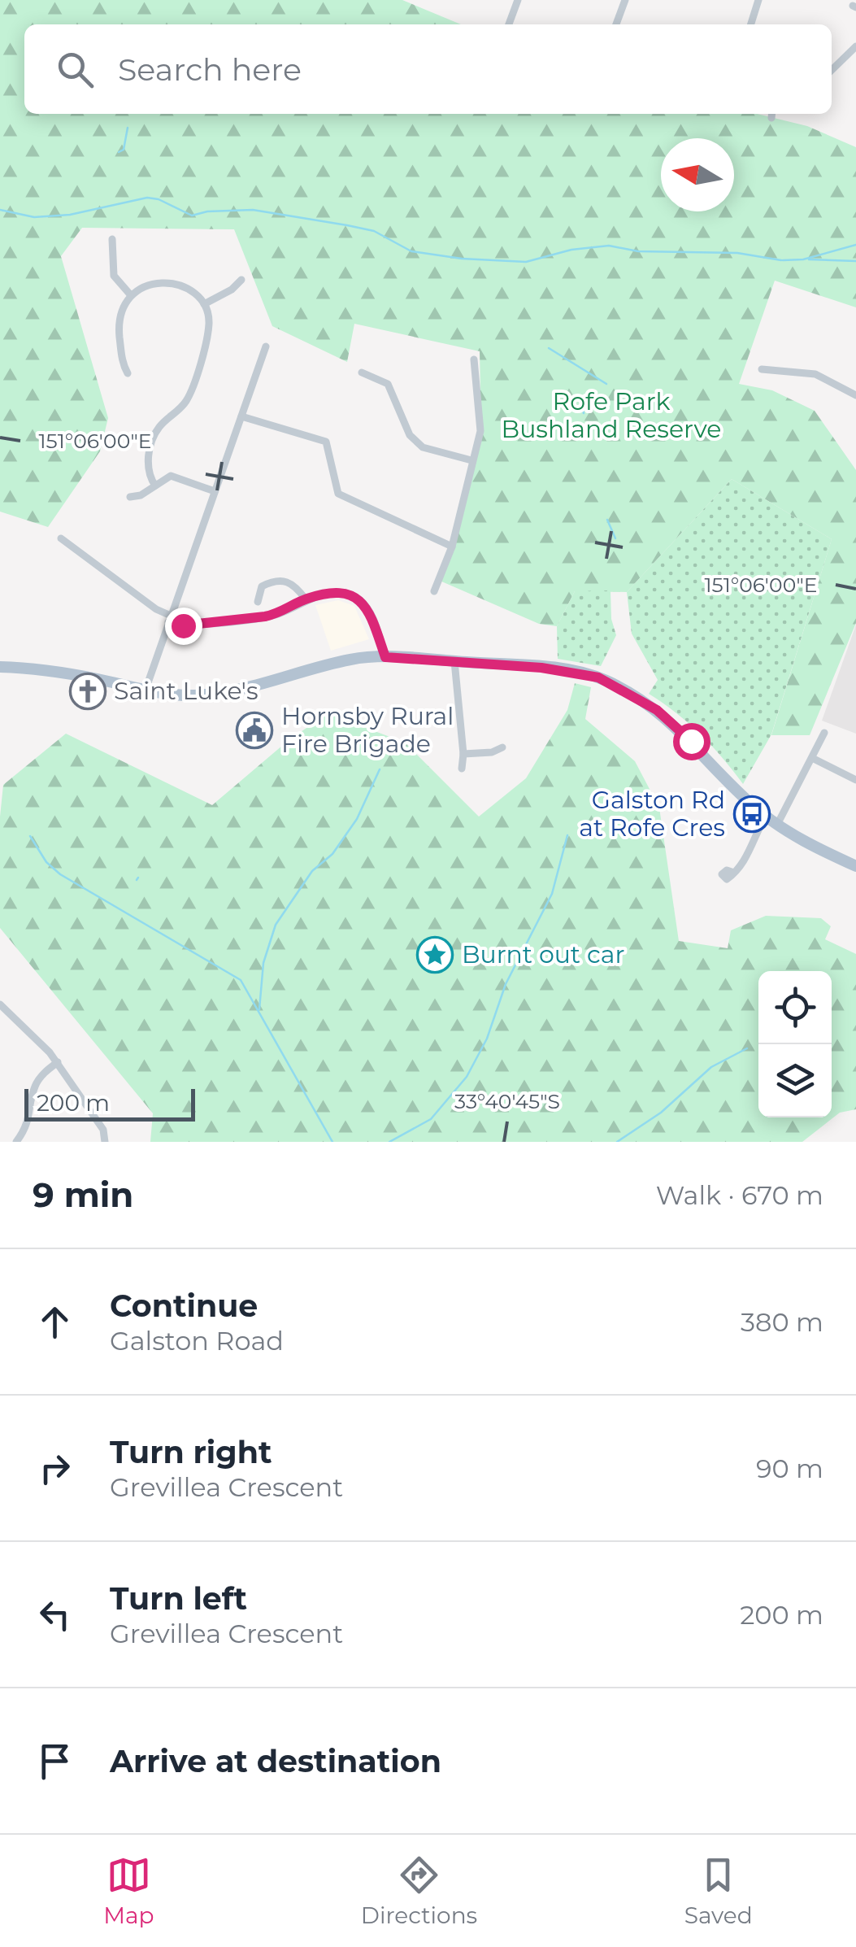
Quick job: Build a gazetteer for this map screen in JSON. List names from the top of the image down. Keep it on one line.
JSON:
{"parks":["Rofe Park Bushland Reserve"],"places":{"church":["Saint Luke's"],"public building":["Hornsby Rural Fire Brigade"],"bus stop":["Galston Rd at Rofe Cres"],"place":["Burnt out car"]},"scale_bar":"200 m","north":"left","page":{"search":"Search here","scale":"200 m","heading":["9 min","Walk · 670 m"],"list":[["Continue","Galston Road","380 m"],["Turn right","Grevillea Crescent","90 m"],["Turn left","Grevillea Crescent","200 m"],"Arrive at destination"],"nav":["Map","Directions","Saved"]},"coordinates":["151°06'00\"E","33°40'45\"S"]}
